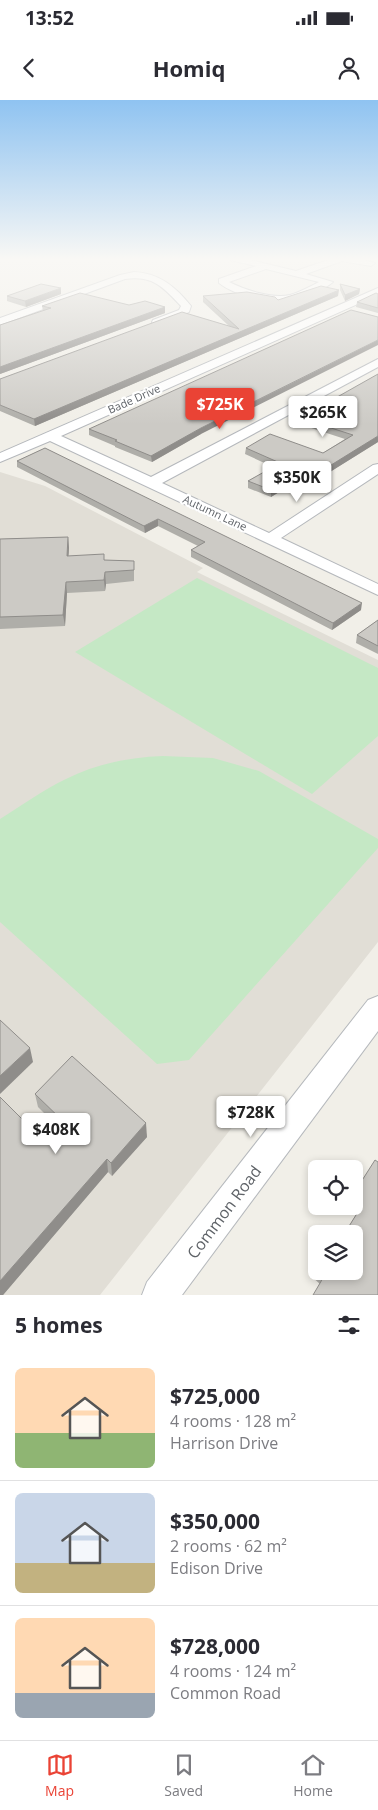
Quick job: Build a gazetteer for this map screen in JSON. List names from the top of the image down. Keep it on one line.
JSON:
{"streets":{"street":["Bade Drive","Autumn Lane","Common Road"]},"crossings":[["Bade Drive","Autumn Lane"]],"page":{"status":"13:52","header":"Homiq","price":["$725K","$265K","$350K","$728K","$408K"],"heading":"5 homes","list":[{"name":"$725,000","note":"4 rooms · 128 m² · Harrison Drive"},{"name":"$350,000","note":"2 rooms · 62 m² · Edison Drive"},{"name":"$728,000","note":"4 rooms · 124 m² · Common Road"}],"tabs":["Map","Saved","Home"]}}
